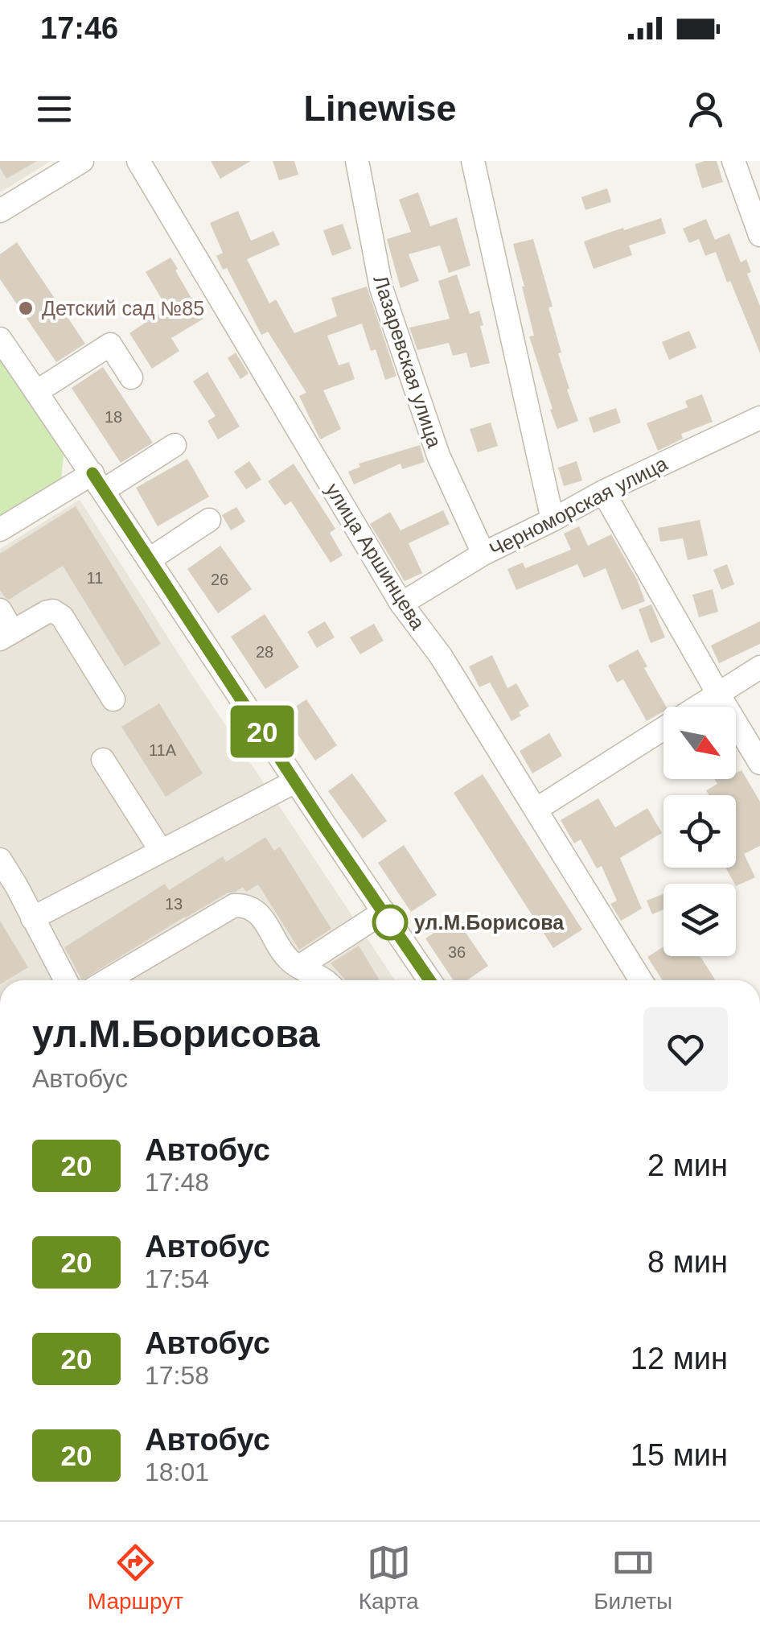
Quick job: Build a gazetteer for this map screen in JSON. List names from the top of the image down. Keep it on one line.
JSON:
{"streets":{"street":["Лазаревская улица","Черноморская улица","улица Аршинцева"]},"crossings":[["Лазаревская улица","Черноморская улица"],["Черноморская улица","улица Аршинцева"]],"places":["Детский сад №85","ул.М.Борисова"],"lines":["bus line 20"],"house_numbers":["18","11","26","28","11А","13","36"],"north":"bottom right","page":{"status":"17:46","header":"Linewise","on_map":"20","heading":["ул.М.Борисова","Автобус"],"list":[{"mark":"20","name":"Автобус","note":"17:48","value":"2 мин"},{"mark":"20","name":"Автобус","note":"17:54","value":"8 мин"},{"mark":"20","name":"Автобус","note":"17:58","value":"12 мин"},{"mark":"20","name":"Автобус","note":"18:01","value":"15 мин"}],"tabs":["Маршрут","Карта","Билеты"]}}
